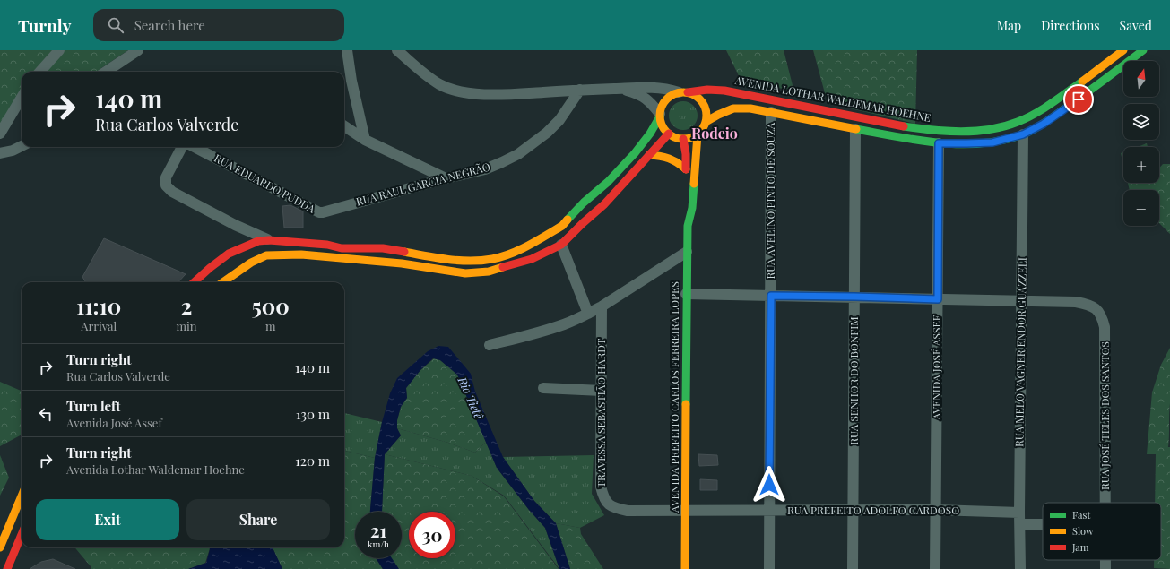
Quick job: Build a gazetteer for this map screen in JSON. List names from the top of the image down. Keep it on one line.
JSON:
{"streets":{"main road":["AVENIDA LOTHAR WALDEMAR HOEHNE","AVENIDA PREFEITO CARLOS FERREIRA LOPES"],"street":["RUA EDUARDO PUDDA","RUA RAUL GARCIA NEGRÃO","RUA AVELINO PINTO DE SOUZA","RUA MELO VAGNER ENDOR GUAZZELI","AVENIDA JOSÉ ASSEF","RUA SENHOR DO BONFIM","TRAVESSA SEBASTIÃO HARDT","RUA JOSÉ TELES DOS SANTOS","RUA PREFEITO ADOLFO CARDOSO"]},"crossings":[["AVENIDA LOTHAR WALDEMAR HOEHNE","AVENIDA PREFEITO CARLOS FERREIRA LOPES"],["RUA EDUARDO PUDDA","RUA RAUL GARCIA NEGRÃO"],["RUA AVELINO PINTO DE SOUZA","RUA JOSÉ TELES DOS SANTOS"],["RUA AVELINO PINTO DE SOUZA","RUA PREFEITO ADOLFO CARDOSO"],["RUA MELO VAGNER ENDOR GUAZZELI","RUA JOSÉ TELES DOS SANTOS"],["RUA MELO VAGNER ENDOR GUAZZELI","RUA PREFEITO ADOLFO CARDOSO"],["AVENIDA JOSÉ ASSEF","RUA JOSÉ TELES DOS SANTOS"],["AVENIDA JOSÉ ASSEF","RUA PREFEITO ADOLFO CARDOSO"],["RUA SENHOR DO BONFIM","RUA JOSÉ TELES DOS SANTOS"],["RUA SENHOR DO BONFIM","RUA PREFEITO ADOLFO CARDOSO"],["AVENIDA PREFEITO CARLOS FERREIRA LOPES","TRAVESSA SEBASTIÃO HARDT"],["AVENIDA PREFEITO CARLOS FERREIRA LOPES","RUA JOSÉ TELES DOS SANTOS"],["AVENIDA PREFEITO CARLOS FERREIRA LOPES","RUA PREFEITO ADOLFO CARDOSO"],["TRAVESSA SEBASTIÃO HARDT","RUA PREFEITO ADOLFO CARDOSO"]],"districts":["Rodeio"],"water":["Rio Tietê"],"legend":["Fast","Slow","Jam"],"north":"top","page":{"header":"Turnly","search":"Search here","nav":["Map","Directions","Saved"],"map_buttons":["+","−"],"turn":["140 m","Rua Carlos Valverde"],"eta":["11:10","Arrival","2","min","500","m"],"list":[{"name":"Turn right","note":"Rua Carlos Valverde","value":"140 m"},{"name":"Turn left","note":"Avenida José Assef","value":"130 m"},{"name":"Turn right","note":"Avenida Lothar Waldemar Hoehne","value":"120 m"}],"buttons":["Exit","Share"],"speed":"21 km/h","limit":"30"}}
